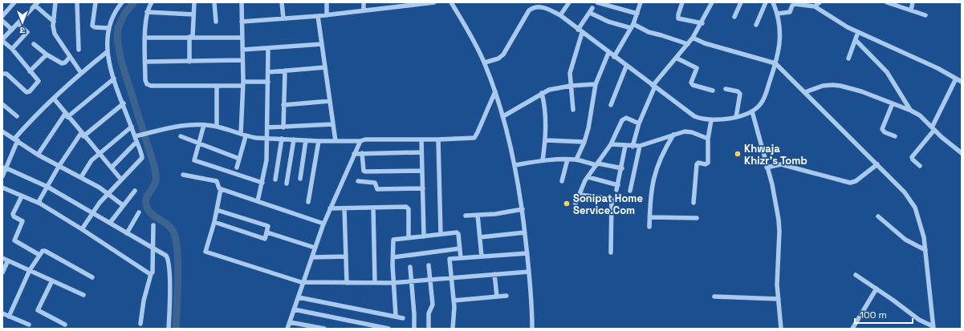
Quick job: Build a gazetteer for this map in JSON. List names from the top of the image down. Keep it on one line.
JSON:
{"places":["Khwaja Khizr's Tomb","Sonipat Home Service.Com"],"scale_bar":"100 m","north":"bottom"}
